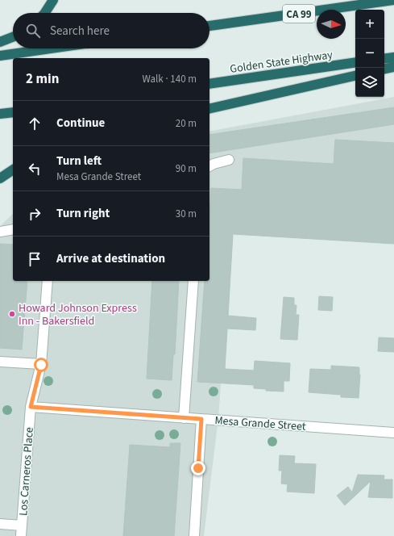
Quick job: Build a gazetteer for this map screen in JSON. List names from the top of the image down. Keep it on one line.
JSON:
{"streets":{"highway":["CA 99","Golden State Highway"],"street":["Mesa Grande Street","Los Carneros Place"]},"crossings":[["Mesa Grande Street","Los Carneros Place"]],"places":["Howard Johnson Express Inn - Bakersfield"],"north":"right","page":{"map_buttons":["+","−"],"search":"Search here","heading":["2 min","Walk · 140 m"],"list":[["Continue","20 m"],["Turn left","Mesa Grande Street","90 m"],["Turn right","30 m"],"Arrive at destination"]}}
